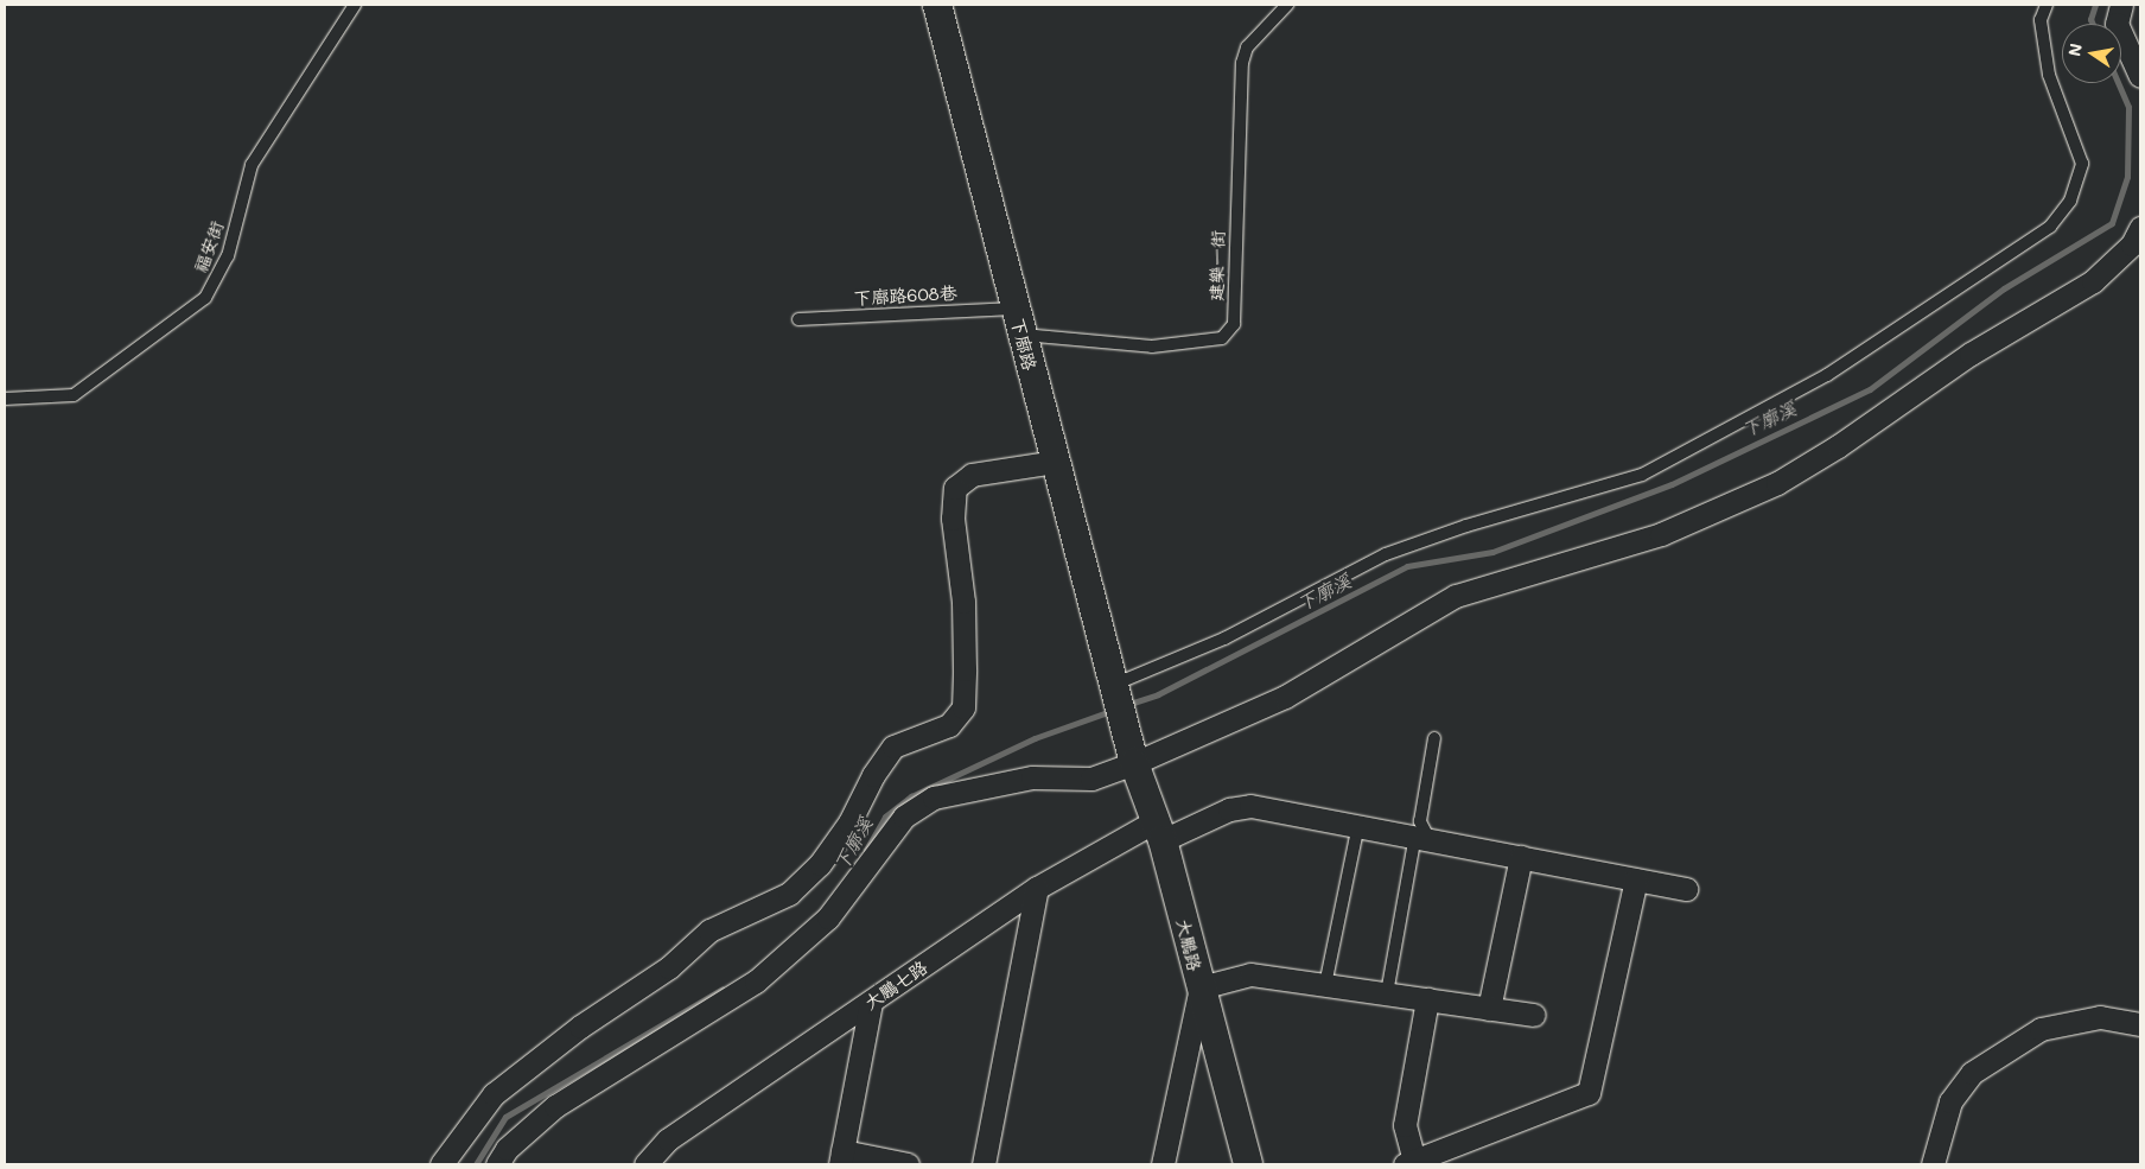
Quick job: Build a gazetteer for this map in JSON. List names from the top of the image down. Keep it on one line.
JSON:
{"streets":{"street":["下廍路","大鵬路","大鵬七路"],"lane":["福安街","建樂一街","下廍路608巷"]},"crossings":[["建樂一街","下廍路608巷"],["建樂一街","下廍路"],["下廍路608巷","下廍路"],["下廍路","大鵬路"],["大鵬路","大鵬七路"]],"water":["下廓溪"],"north":"left"}
